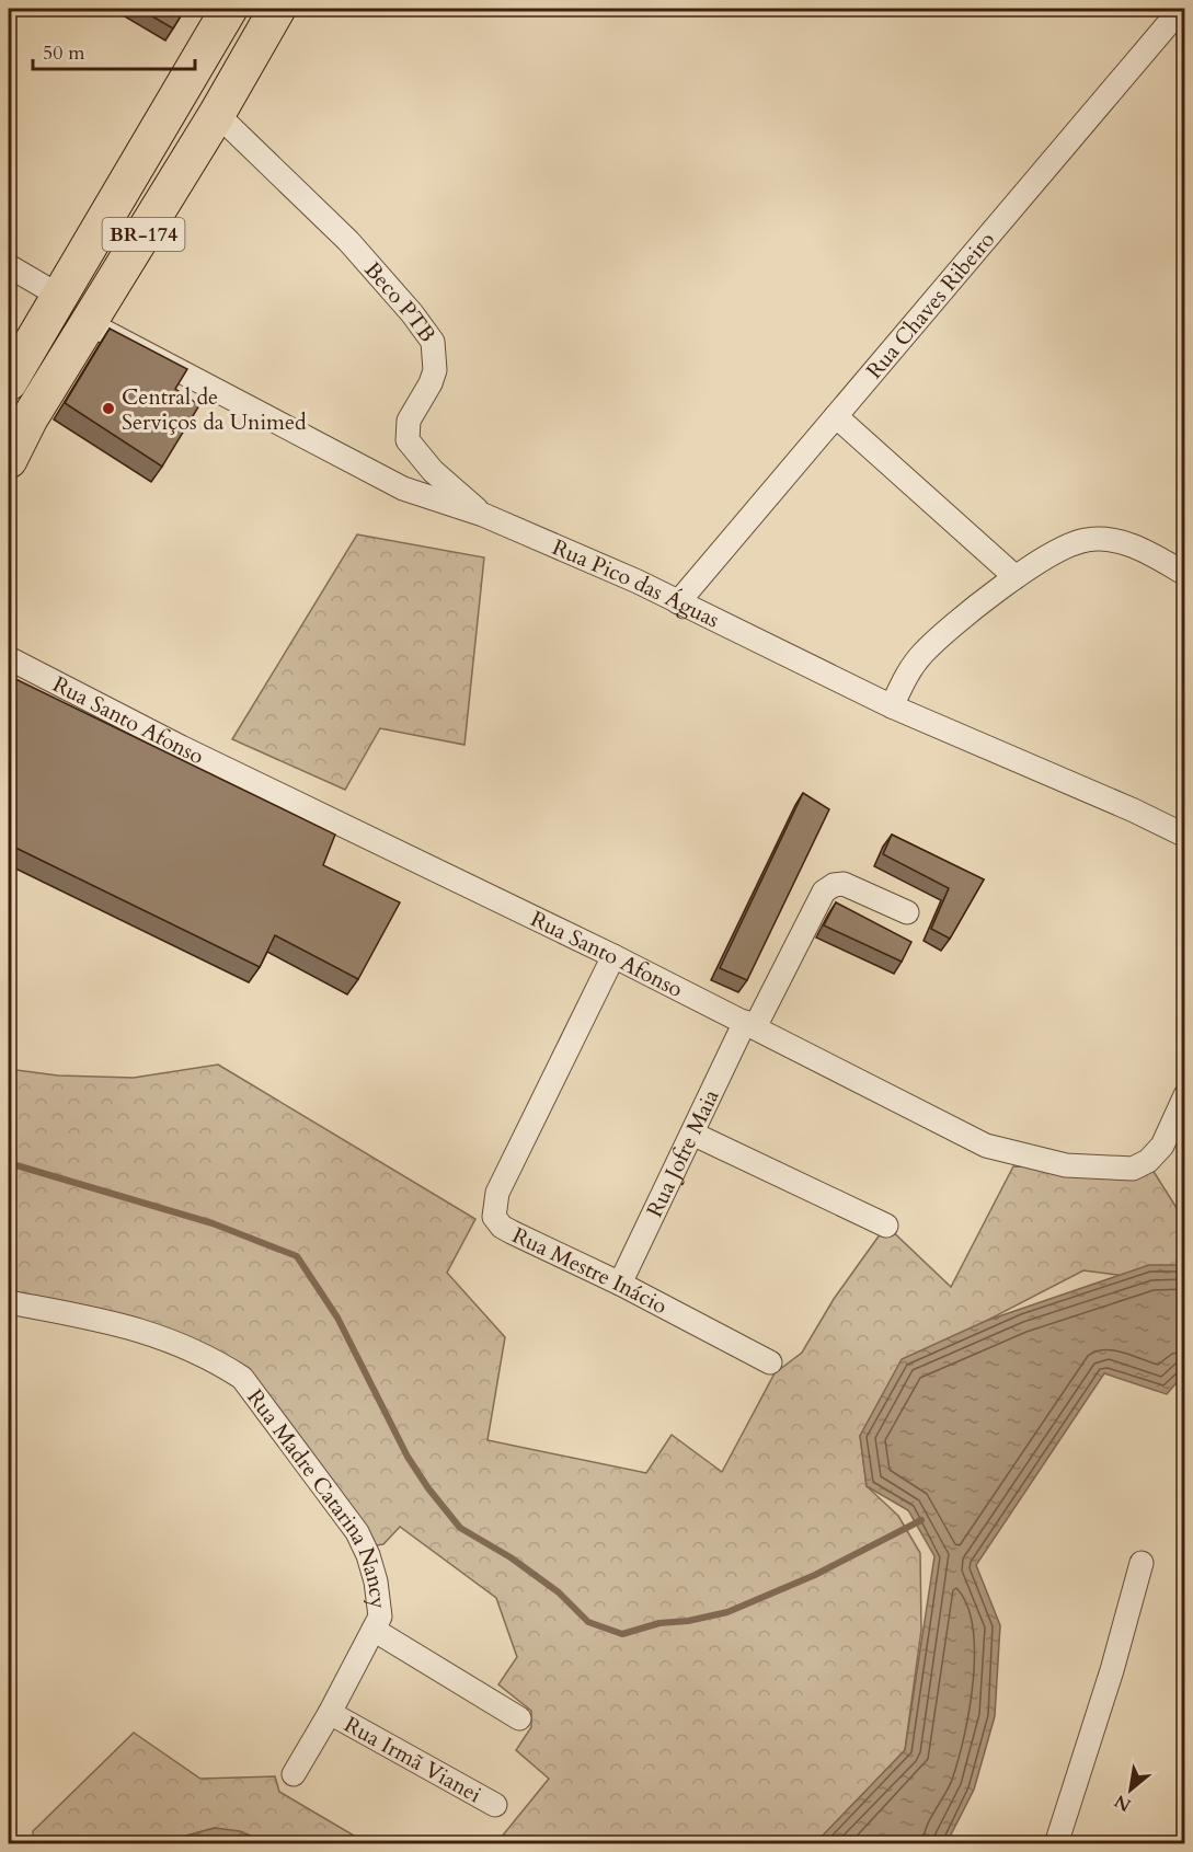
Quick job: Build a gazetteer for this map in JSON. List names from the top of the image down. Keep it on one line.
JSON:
{"streets":{"highway":["BR-174"],"street":["Beco PTB","Rua Chaves Ribeiro","Rua Pico das Águas","Rua Santo Afonso","Rua Jofre Maia","Rua Mestre Inácio","Rua Madre Catarina Nancy","Rua Irmã Vianei"]},"crossings":[["BR-174","Beco PTB"],["BR-174","Rua Pico das Águas"],["Beco PTB","Rua Pico das Águas"],["Rua Chaves Ribeiro","Rua Pico das Águas"],["Rua Santo Afonso","Rua Jofre Maia"],["Rua Santo Afonso","Rua Mestre Inácio"],["Rua Jofre Maia","Rua Mestre Inácio"],["Rua Madre Catarina Nancy","Rua Irmã Vianei"]],"places":["Central de Serviços da Unimed"],"scale_bar":"50 m","north":"bottom left"}
